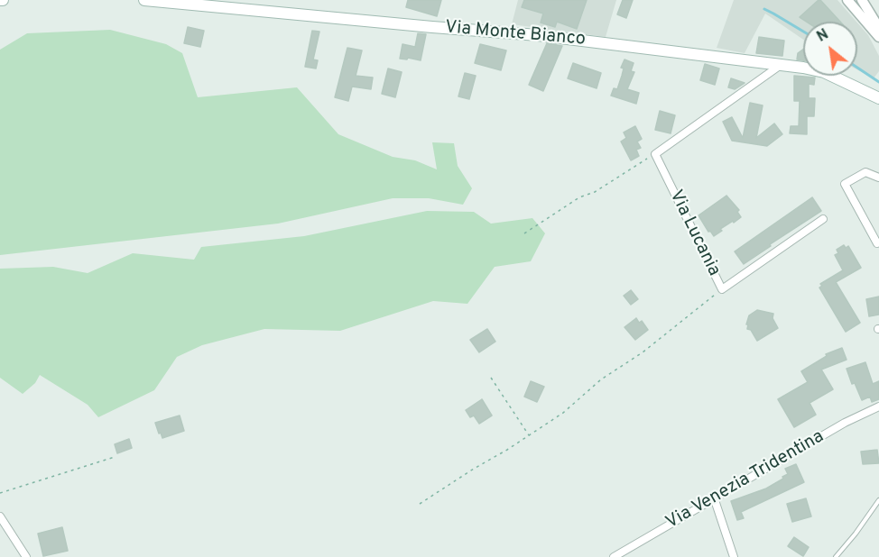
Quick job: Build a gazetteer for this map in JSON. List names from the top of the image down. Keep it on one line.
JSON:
{"streets":{"main road":["Via Monte Bianco"],"street":["Via Lucania","Via Venezia Tridentina"]},"north":"top left"}
